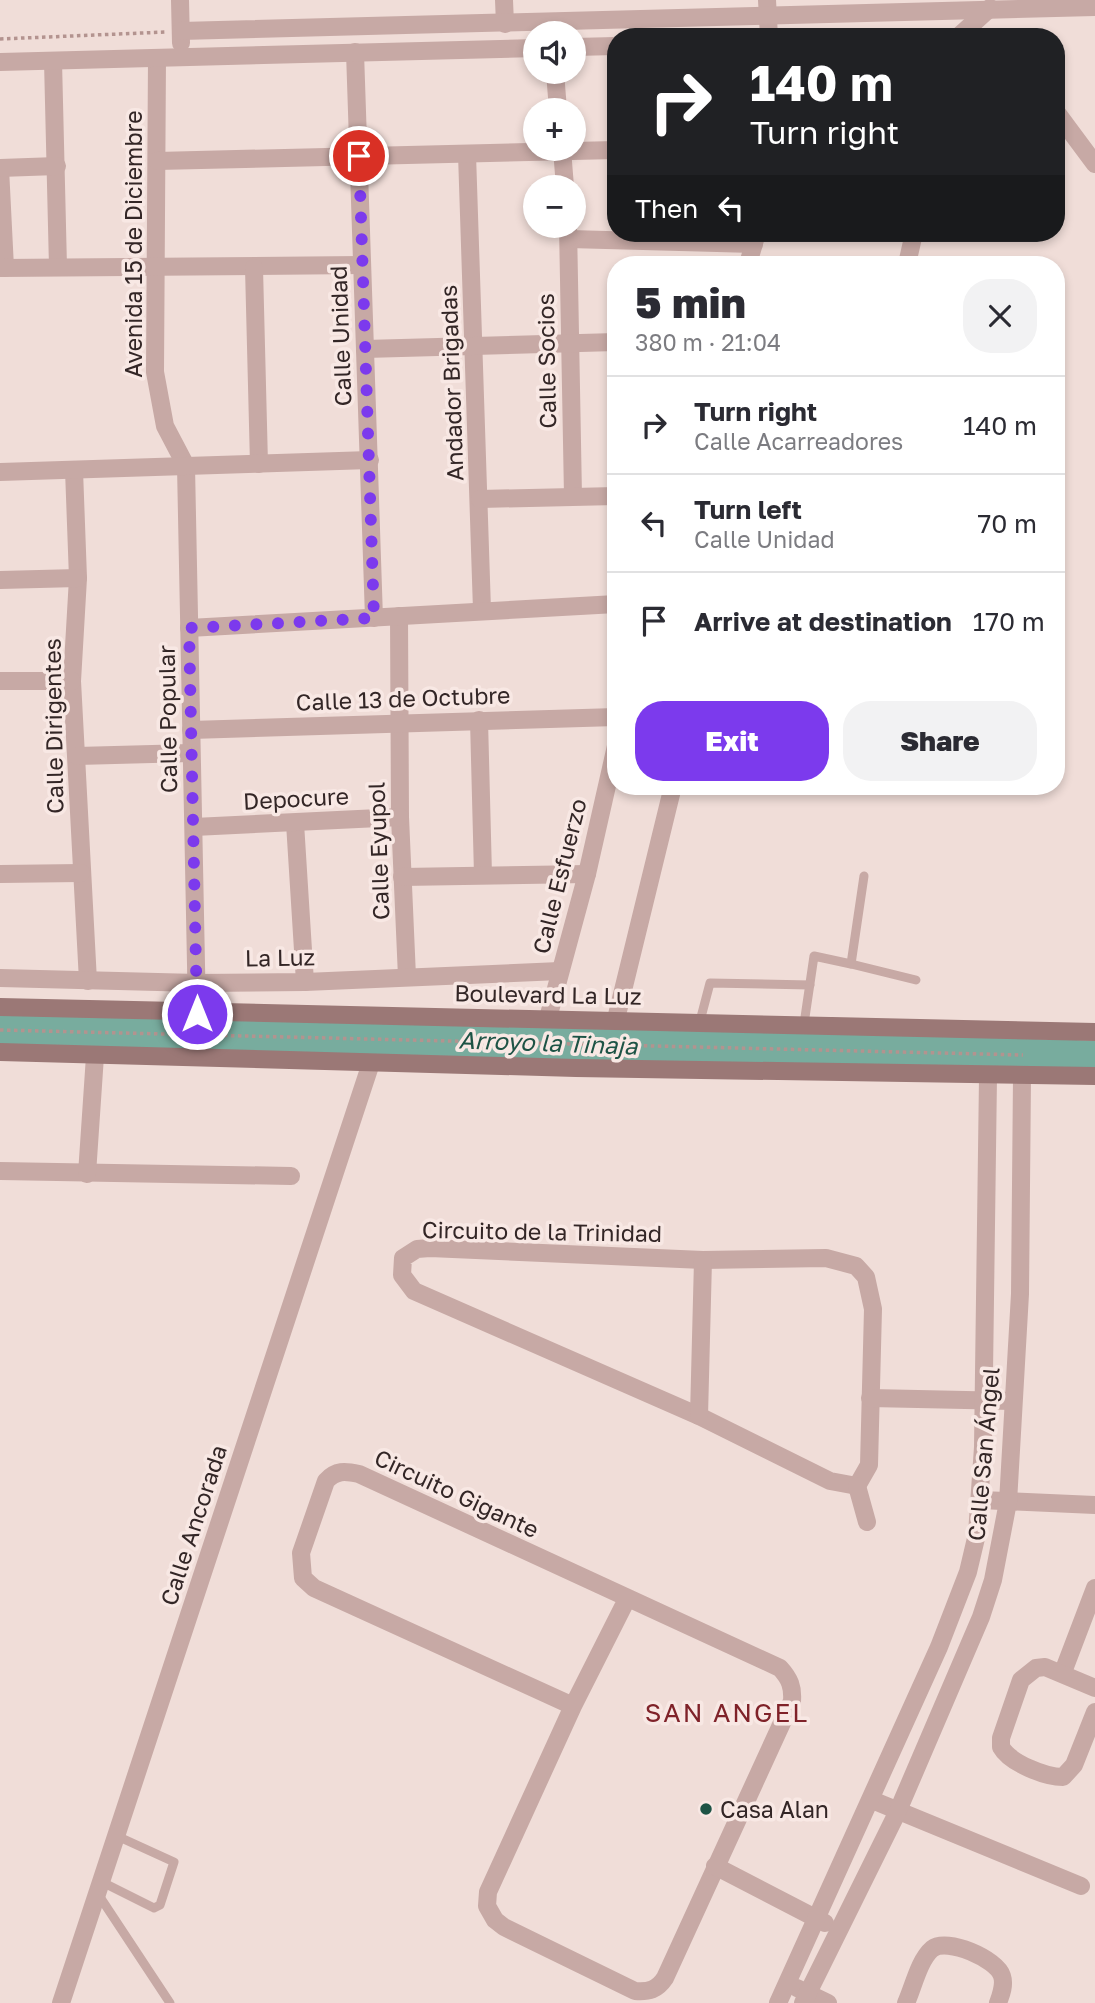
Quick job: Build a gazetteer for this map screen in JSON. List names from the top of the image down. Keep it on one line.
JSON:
{"streets":{"main road":["Boulevard La Luz"],"street":["Avenida 15 de Diciembre","Calle Unidad","Calle Socios","Andador Brigadas","Calle 13 de Octubre","Calle Popular","Calle Dirigentes","Depocure","Calle Eyupol","Calle Esfuerzo","La Luz","Circuito de la Trinidad","Calle San Ángel","Circuito Gigante","Calle Ancorada"]},"crossings":[["Avenida 15 de Diciembre","Calle Popular"],["Calle 13 de Octubre","Calle Popular"],["Calle 13 de Octubre","Calle Eyupol"],["Calle Popular","Depocure"],["Calle Popular","La Luz"],["Calle Popular","Boulevard La Luz"],["Calle Dirigentes","La Luz"],["Depocure","Calle Eyupol"],["Calle Eyupol","La Luz"],["Calle Esfuerzo","La Luz"],["Calle Esfuerzo","Boulevard La Luz"]],"districts":["SAN ANGEL"],"water":["Arroyo la Tinaja"],"places":["Casa Alan"],"page":{"map_buttons":["+","−"],"turn":["140 m","Turn right"],"then":"Then","heading":["5 min","380 m · 21:04"],"list":[{"name":"Turn right","note":"Calle Acarreadores","value":"140 m"},{"name":"Turn left","note":"Calle Unidad","value":"70 m"},{"name":"Arrive at destination","value":"170 m"}],"buttons":["Exit","Share"]}}
